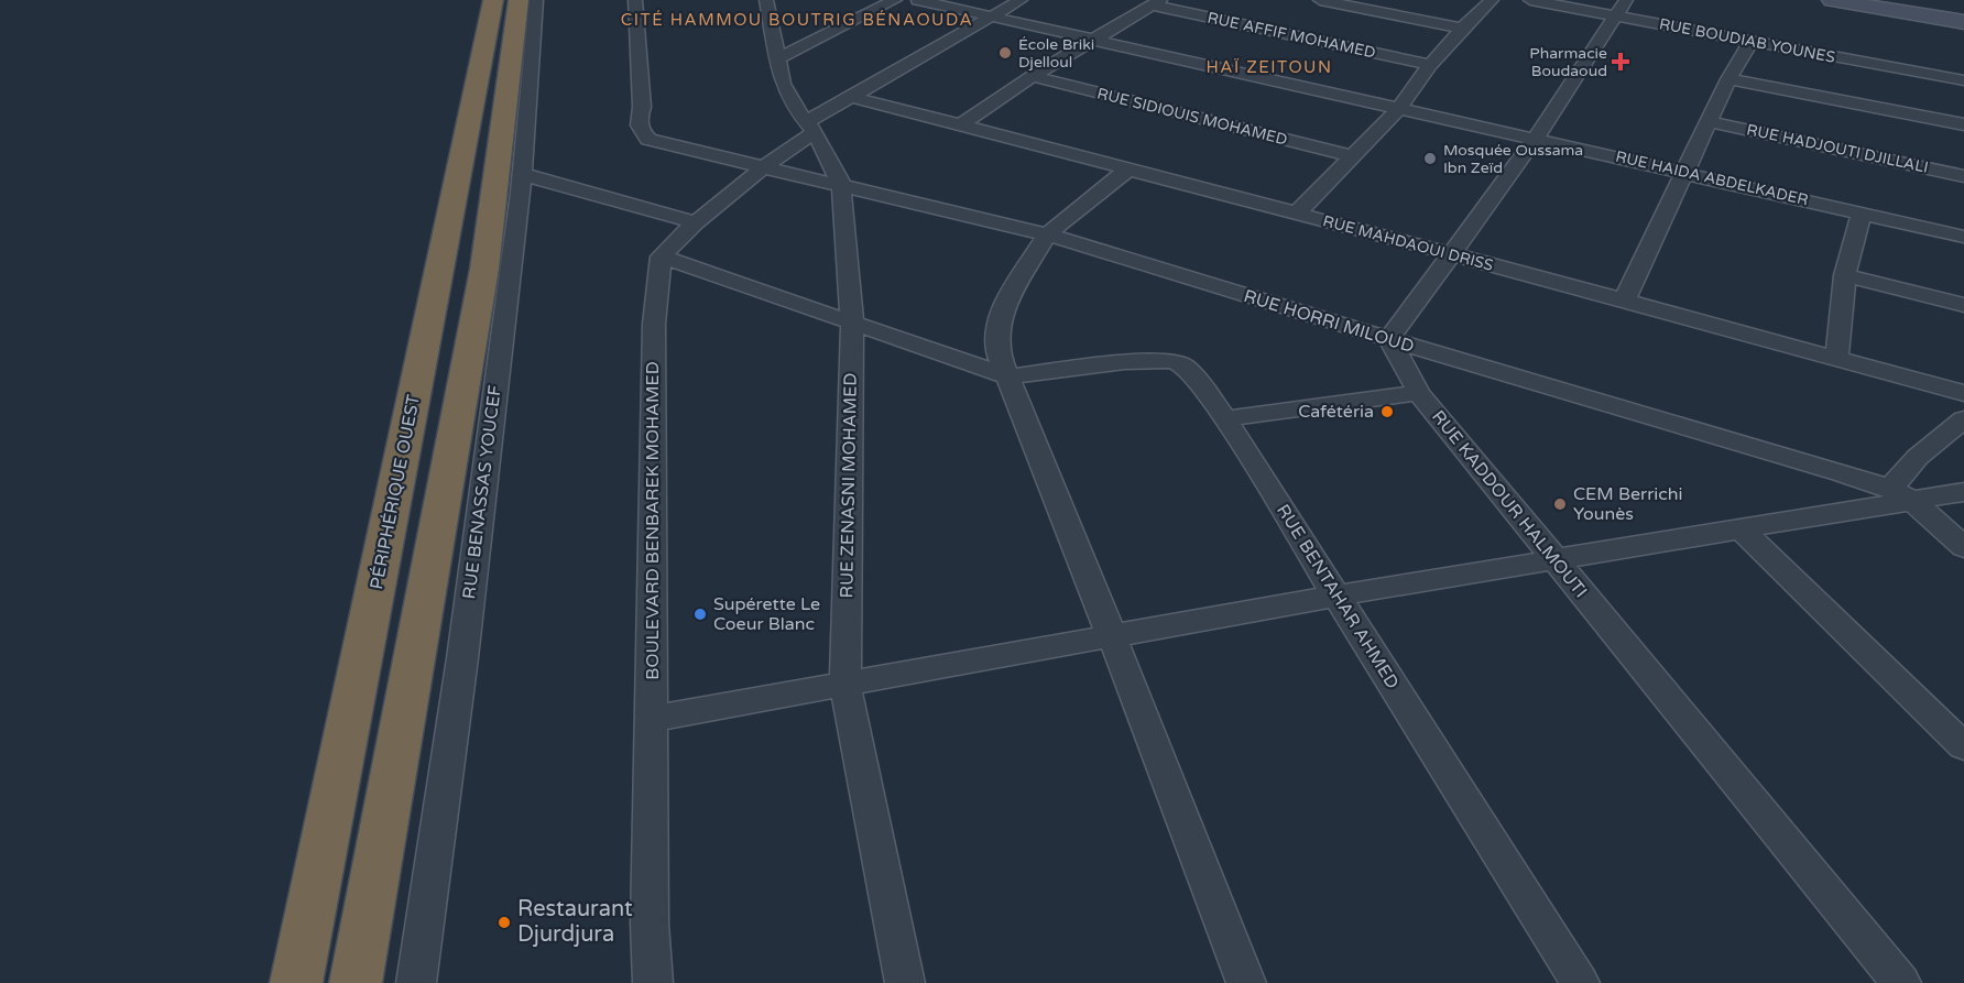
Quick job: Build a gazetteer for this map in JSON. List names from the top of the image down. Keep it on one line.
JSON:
{"streets":{"highway":["PÉRIPHÉRIQUE OUEST"],"street":["RUE AFFIF MOHAMED","RUE BOUDIAB YOUNES","RUE SIDIOUIS MOHAMED","RUE HADJOUTI DJILLALI","RUE HAIDA ABDELKADER","RUE MAHDAOUI DRISS","RUE HORRI MILOUD","RUE ZENASNI MOHAMED","RUE BENASSAS YOUCEF","RUE KADDOUR HALMOUTI","BOULEVARD BENBAREK MOHAMED","RUE BENTAHAR AHMED"]},"crossings":[["RUE HORRI MILOUD","RUE ZENASNI MOHAMED"],["RUE HORRI MILOUD","RUE KADDOUR HALMOUTI"]],"districts":["CITÉ HAMMOU BOUTRIG BÉNAOUDA","HAÏ ZEITOUN"],"places":{"other":["École Briki Djelloul","Mosquée Oussama Ibn Zeïd","Cafétéria","CEM Berrichi Younès","Supérette Le Coeur Blanc","Restaurant Djurdjura"],"health":["Pharmacie Boudaoud"]}}
